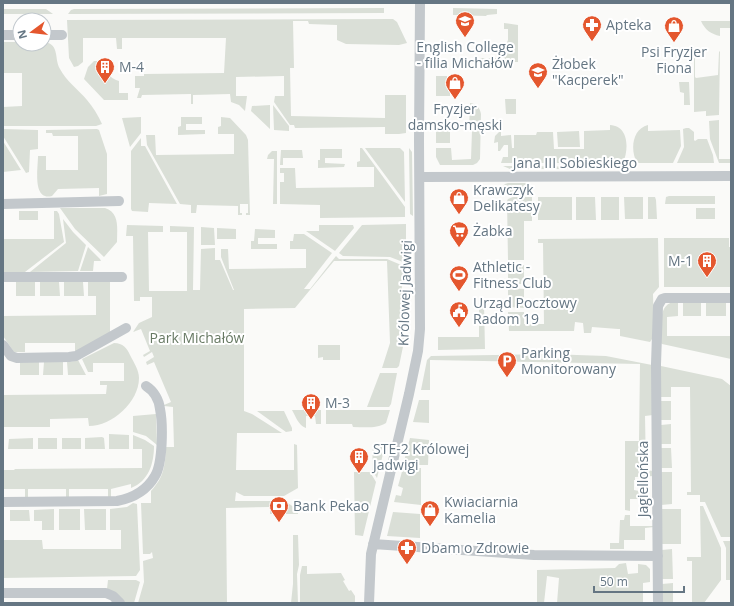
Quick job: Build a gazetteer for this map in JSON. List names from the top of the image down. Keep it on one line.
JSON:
{"streets":{"street":["Jana III Sobieskiego","Królowej Jadwigi","Jagiellońska"]},"crossings":[["Jana III Sobieskiego","Królowej Jadwigi"]],"parks":["Park Michałów"],"places":{"school or university":["English College - filia Michałów","Żłobek \"Kacperek\""],"pharmacy":["Apteka","Dbam o Zdrowie"],"shop":["Psi Fryzjer Fiona","Fryzjer damsko-męski","Krawczyk Delikatesy","Kwiaciarnia Kamelia"],"building":["M-4","M-1","M-3","STE-2 Królowej Jadwigi"],"supermarket":["Żabka"],"sports":["Athletic - Fitness Club"],"public building":["Urząd Pocztowy Radom 19"],"parking":["Parking Monitorowany"],"bank":["Bank Pekao"]},"scale_bar":"50 m","north":"left"}
